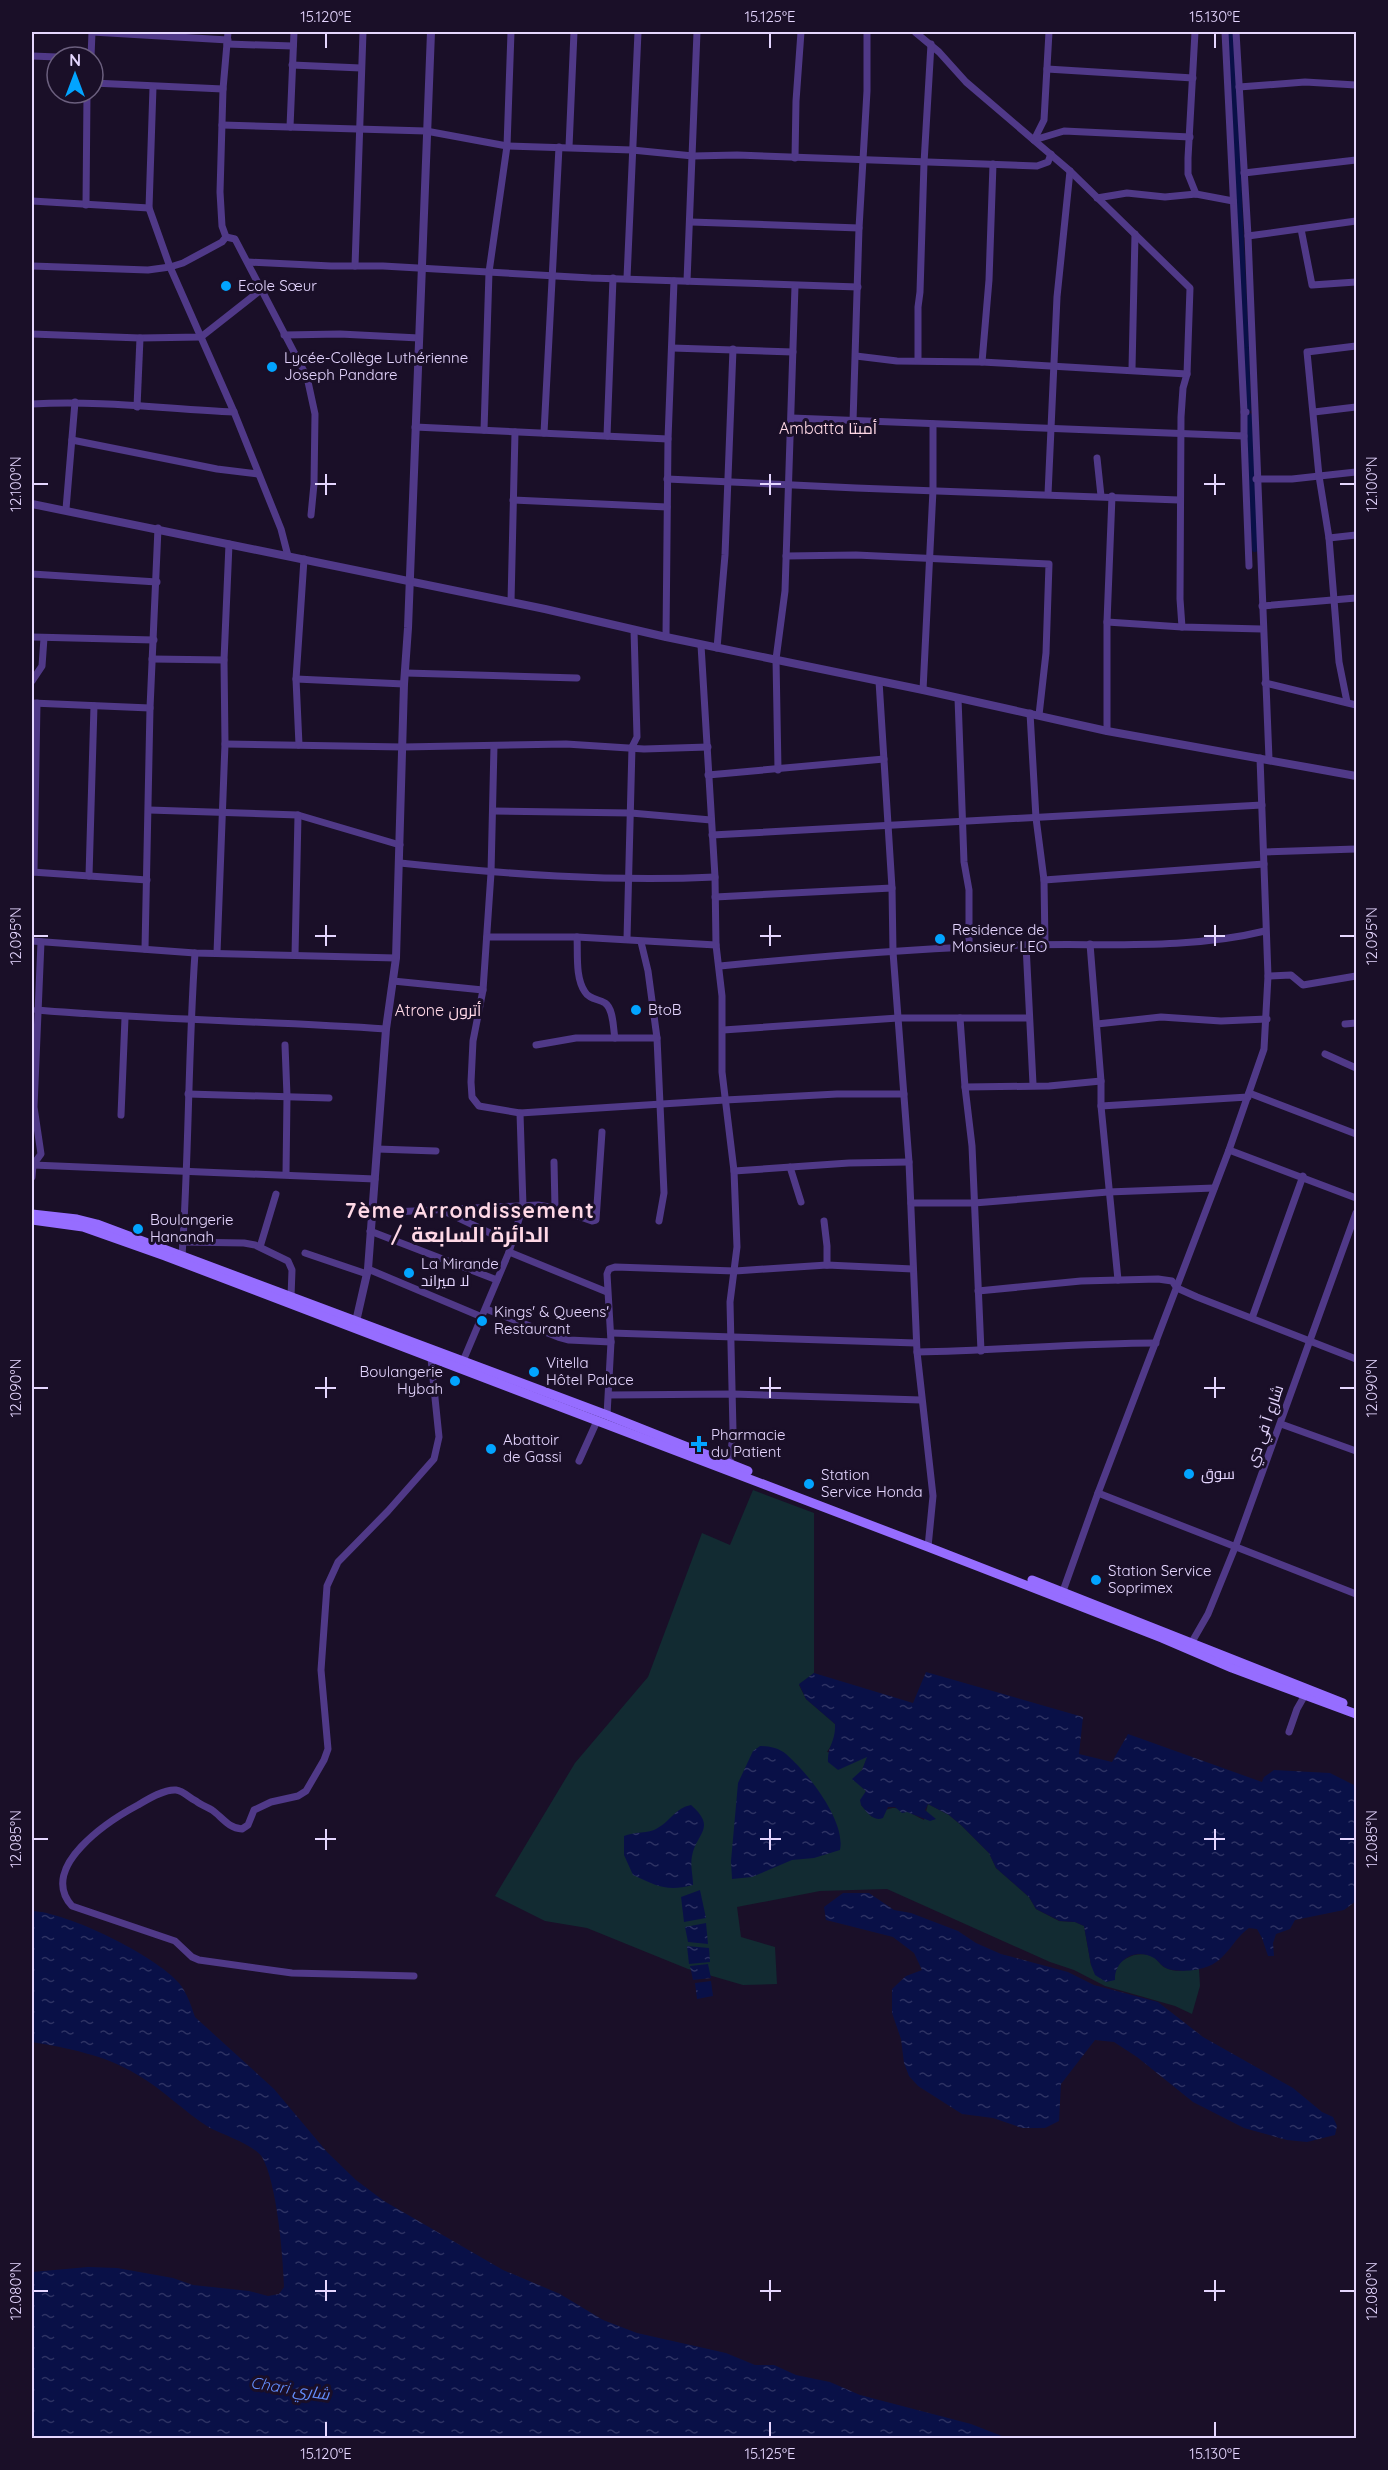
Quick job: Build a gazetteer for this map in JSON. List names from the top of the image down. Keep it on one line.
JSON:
{"streets":{"street":["شارع آ في دي"]},"districts":["Ambatta أمبتا","Atrone أترون","7ème Arrondissement / الدائرة السابعة"],"water":["Chari شاري"],"places":{"other":["Ecole Sœur","Lycée-Collège Luthérienne Joseph Pandare","Residence de Monsieur LEO","BtoB","Boulangerie Hananah","La Mirande لا ميراند","Kings' & Queens' Restaurant","Vitella Hôtel Palace","Boulangerie Hybah","Abattoir de Gassi","سوق","Station Service Honda","Station Service Soprimex"],"health":["Pharmacie du Patient"]},"north":"top","coordinates":["15.120°E","15.125°E","15.130°E","12.100°N","12.095°N","12.090°N","12.085°N","12.080°N"]}
